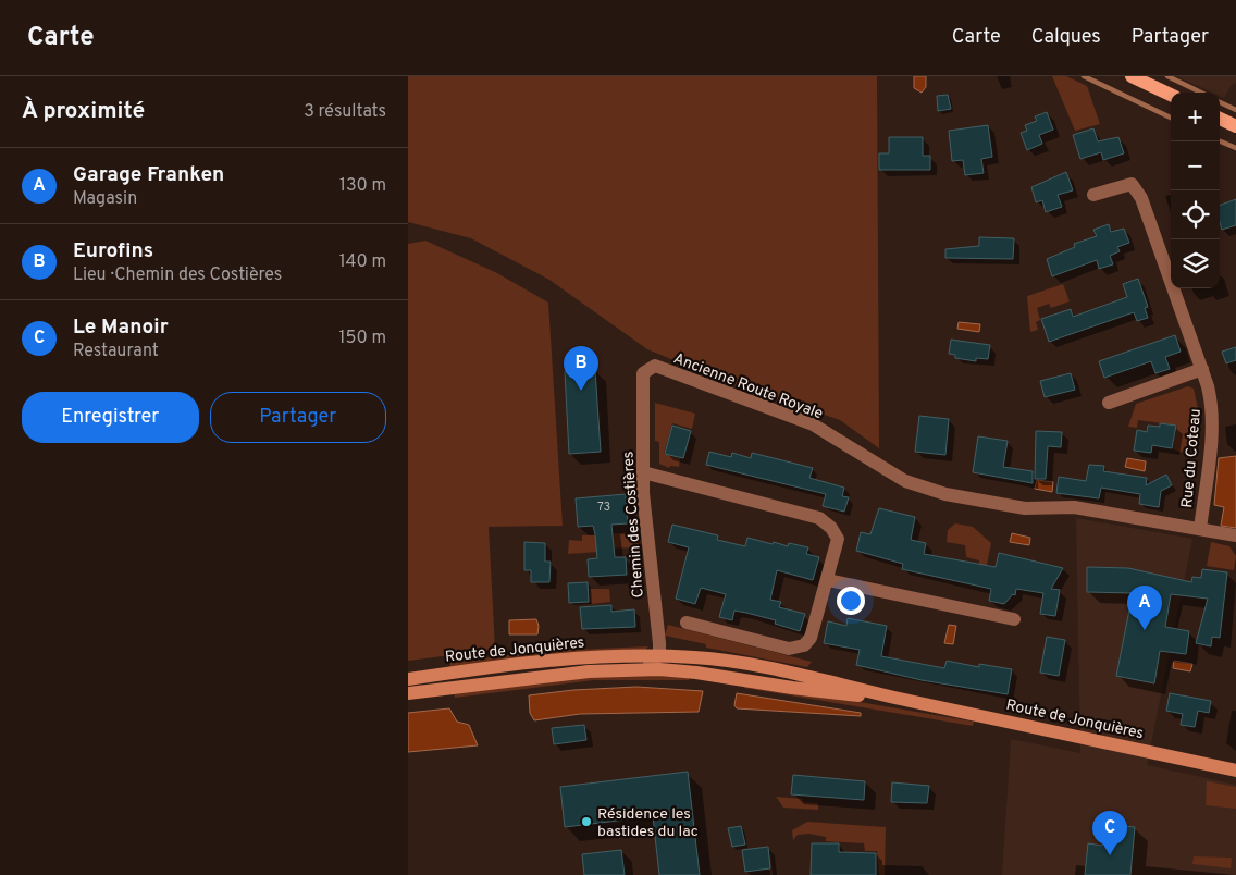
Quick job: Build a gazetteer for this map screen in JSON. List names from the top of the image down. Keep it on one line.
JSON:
{"streets":{"main road":["Route de Jonquières"],"street":["Ancienne Route Royale","Rue du Coteau","Chemin des Costières"]},"crossings":[["Ancienne Route Royale","Rue du Coteau"],["Ancienne Route Royale","Chemin des Costières"],["Chemin des Costières","Route de Jonquières"]],"places":["Résidence les bastides du lac"],"house_numbers":["73"],"page":{"header":"Carte","nav":["Carte","Calques","Partager"],"heading":["À proximité","3 résultats"],"map_buttons":["+","−"],"list":[{"mark":"A","name":"Garage Franken","note":"Magasin","value":"130 m"},{"mark":"B","name":"Eurofins","note":"Lieu · Chemin des Costières","value":"140 m"},{"mark":"C","name":"Le Manoir","note":"Restaurant","value":"150 m"}],"pins":["B","A","C"],"buttons":["Enregistrer","Partager"]}}
